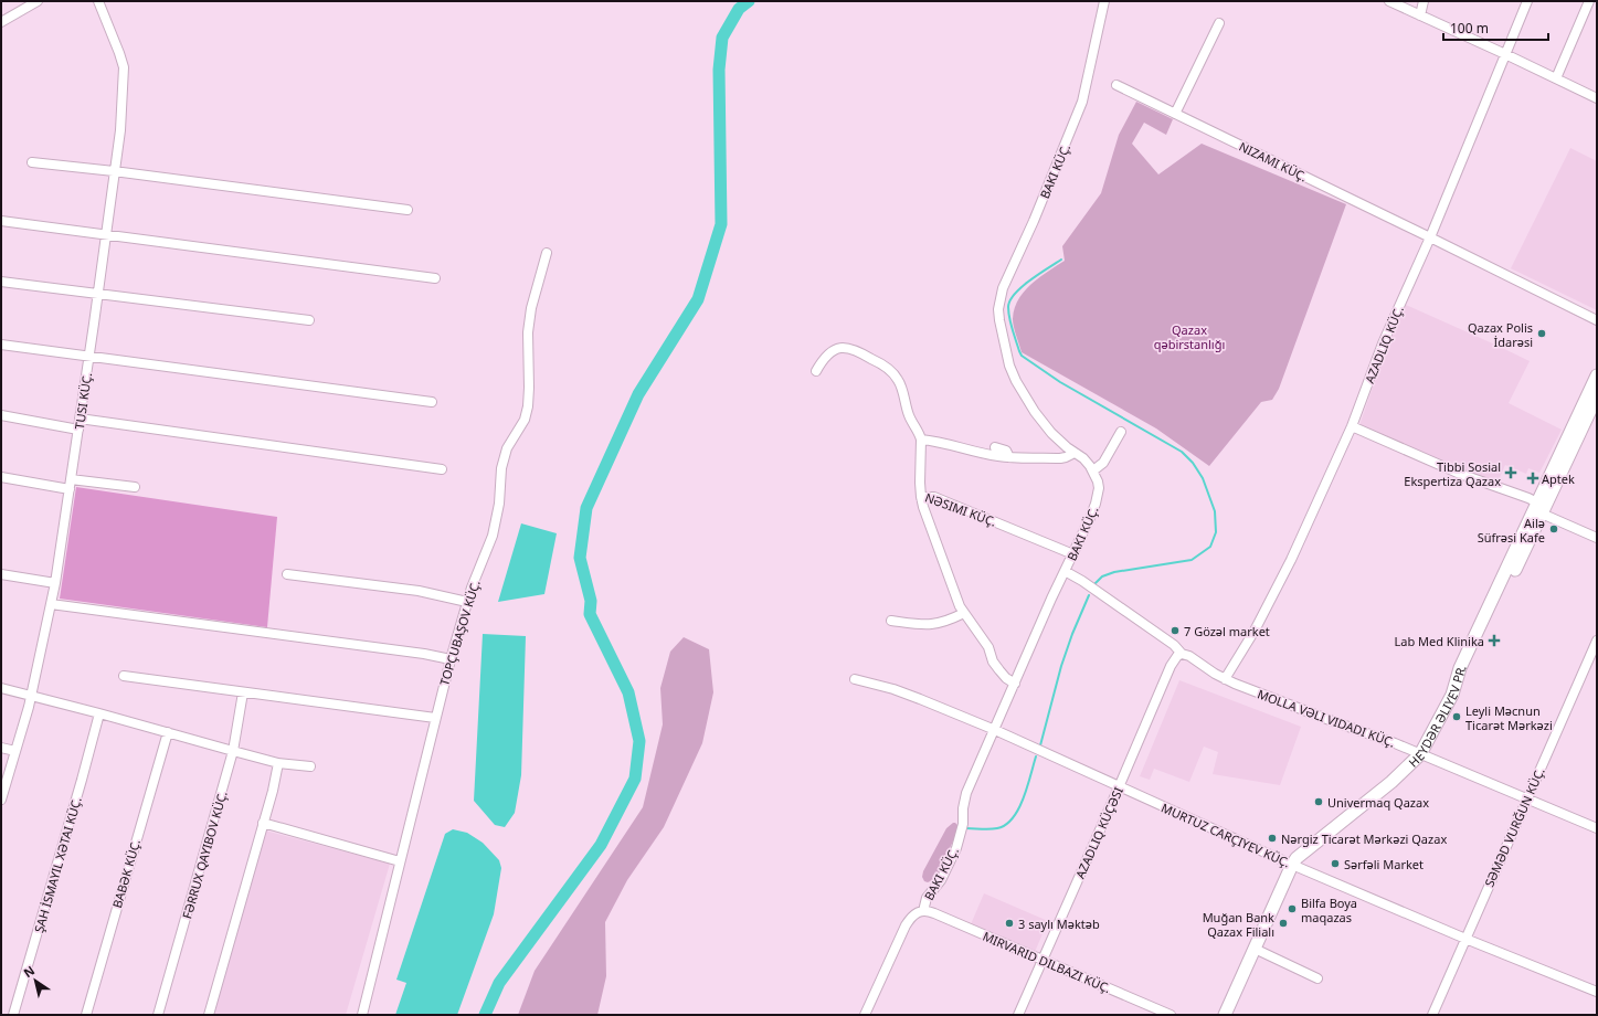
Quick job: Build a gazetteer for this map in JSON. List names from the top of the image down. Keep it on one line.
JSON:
{"streets":{"main road":["HEYDƏR ƏLIYEV PR."],"street":["NIZAMI KÜÇ.","TUSI KÜÇ.","NƏSIMI KÜÇ.","TOPÇUBAŞOV KÜÇ.","MOLLA VƏLI VIDADI KÜÇ.","SƏMƏD VURĞUN KÜÇ.","FƏRRUX QAYIBOV KÜÇ.","BABƏK KÜÇ.","MIRVARID DILBAZI KÜÇ."]},"crossings":[["HEYDƏR ƏLIYEV PR.","MOLLA VƏLI VIDADI KÜÇ."],["MOLLA VƏLI VIDADI KÜÇ.","SƏMƏD VURĞUN KÜÇ."]],"parks":["Qazax qəbirstanlığı"],"places":{"other":["Qazax Polis İdarəsi","Ailə Süfrəsi Kafe","7 Gözəl market","Leyli Məcnun Ticarət Mərkəzi","Univermaq Qazax","Nərgiz Ticarət Mərkəzi Qazax","Sərfəli Market","Bilfa Boya maqazas","3 saylı Məktəb","Muğan Bank Qazax Filialı"],"health":["Tibbi Sosial Ekspertiza Qazax","Aptek","Lab Med Klinika"]},"scale_bar":"100 m","north":"top left"}
